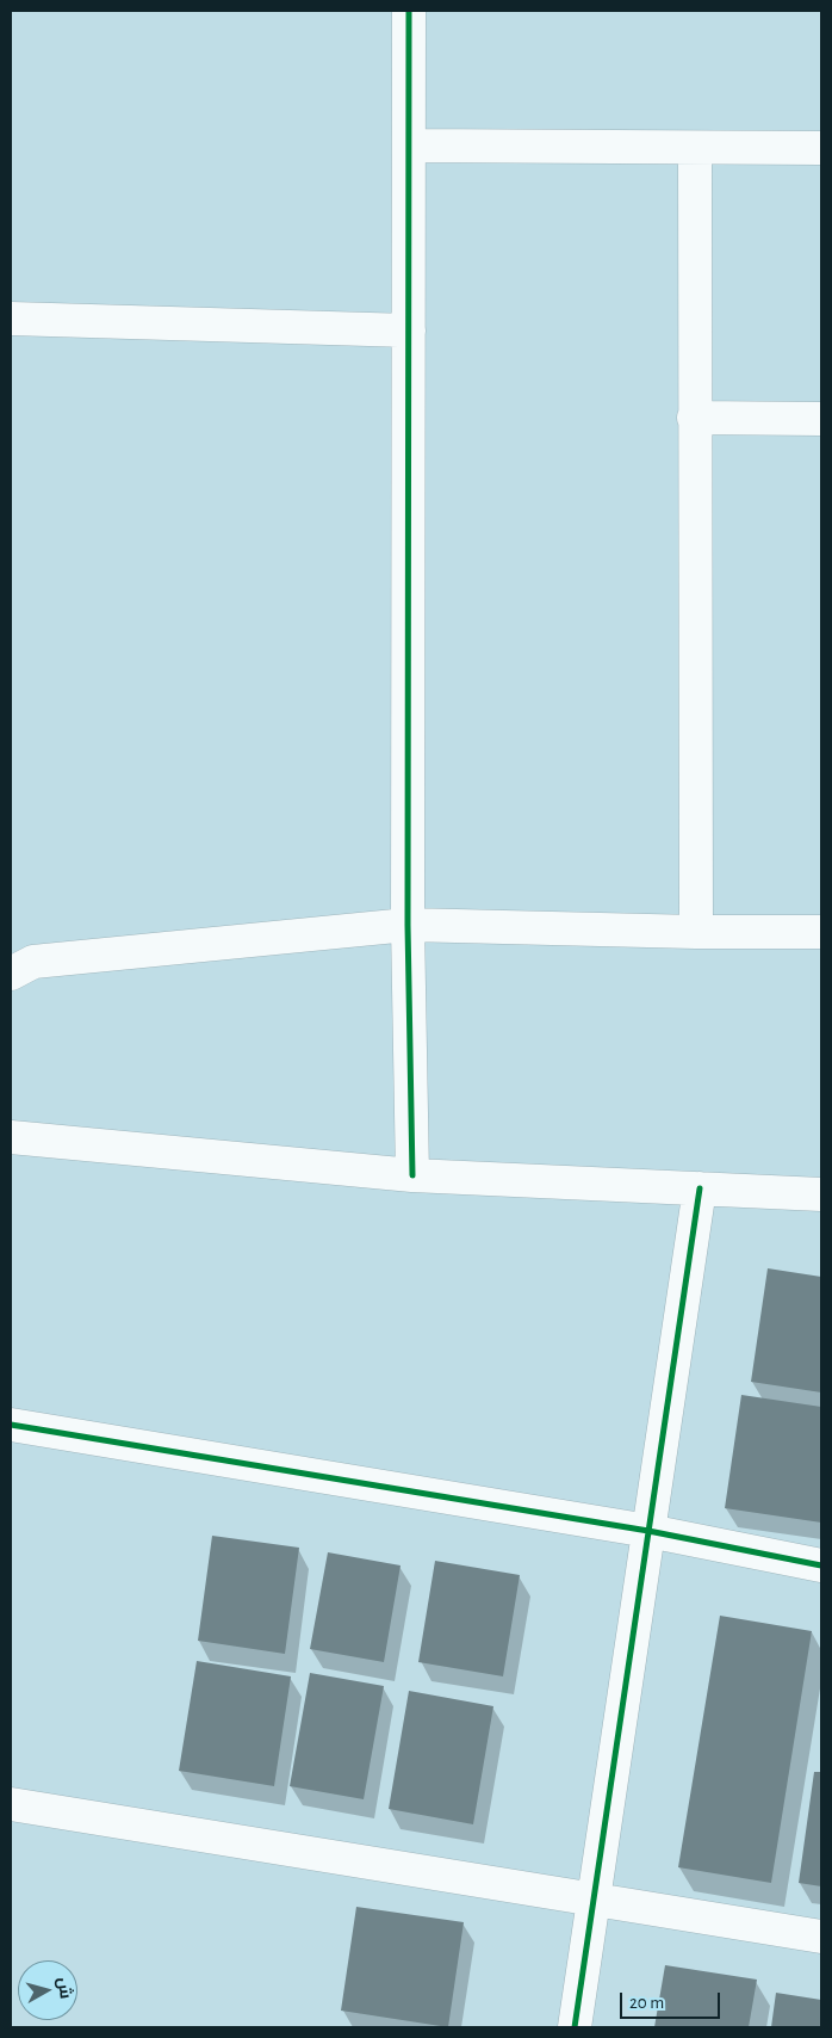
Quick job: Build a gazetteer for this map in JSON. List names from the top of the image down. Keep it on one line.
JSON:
{"scale_bar":"20 m","north":"right"}
